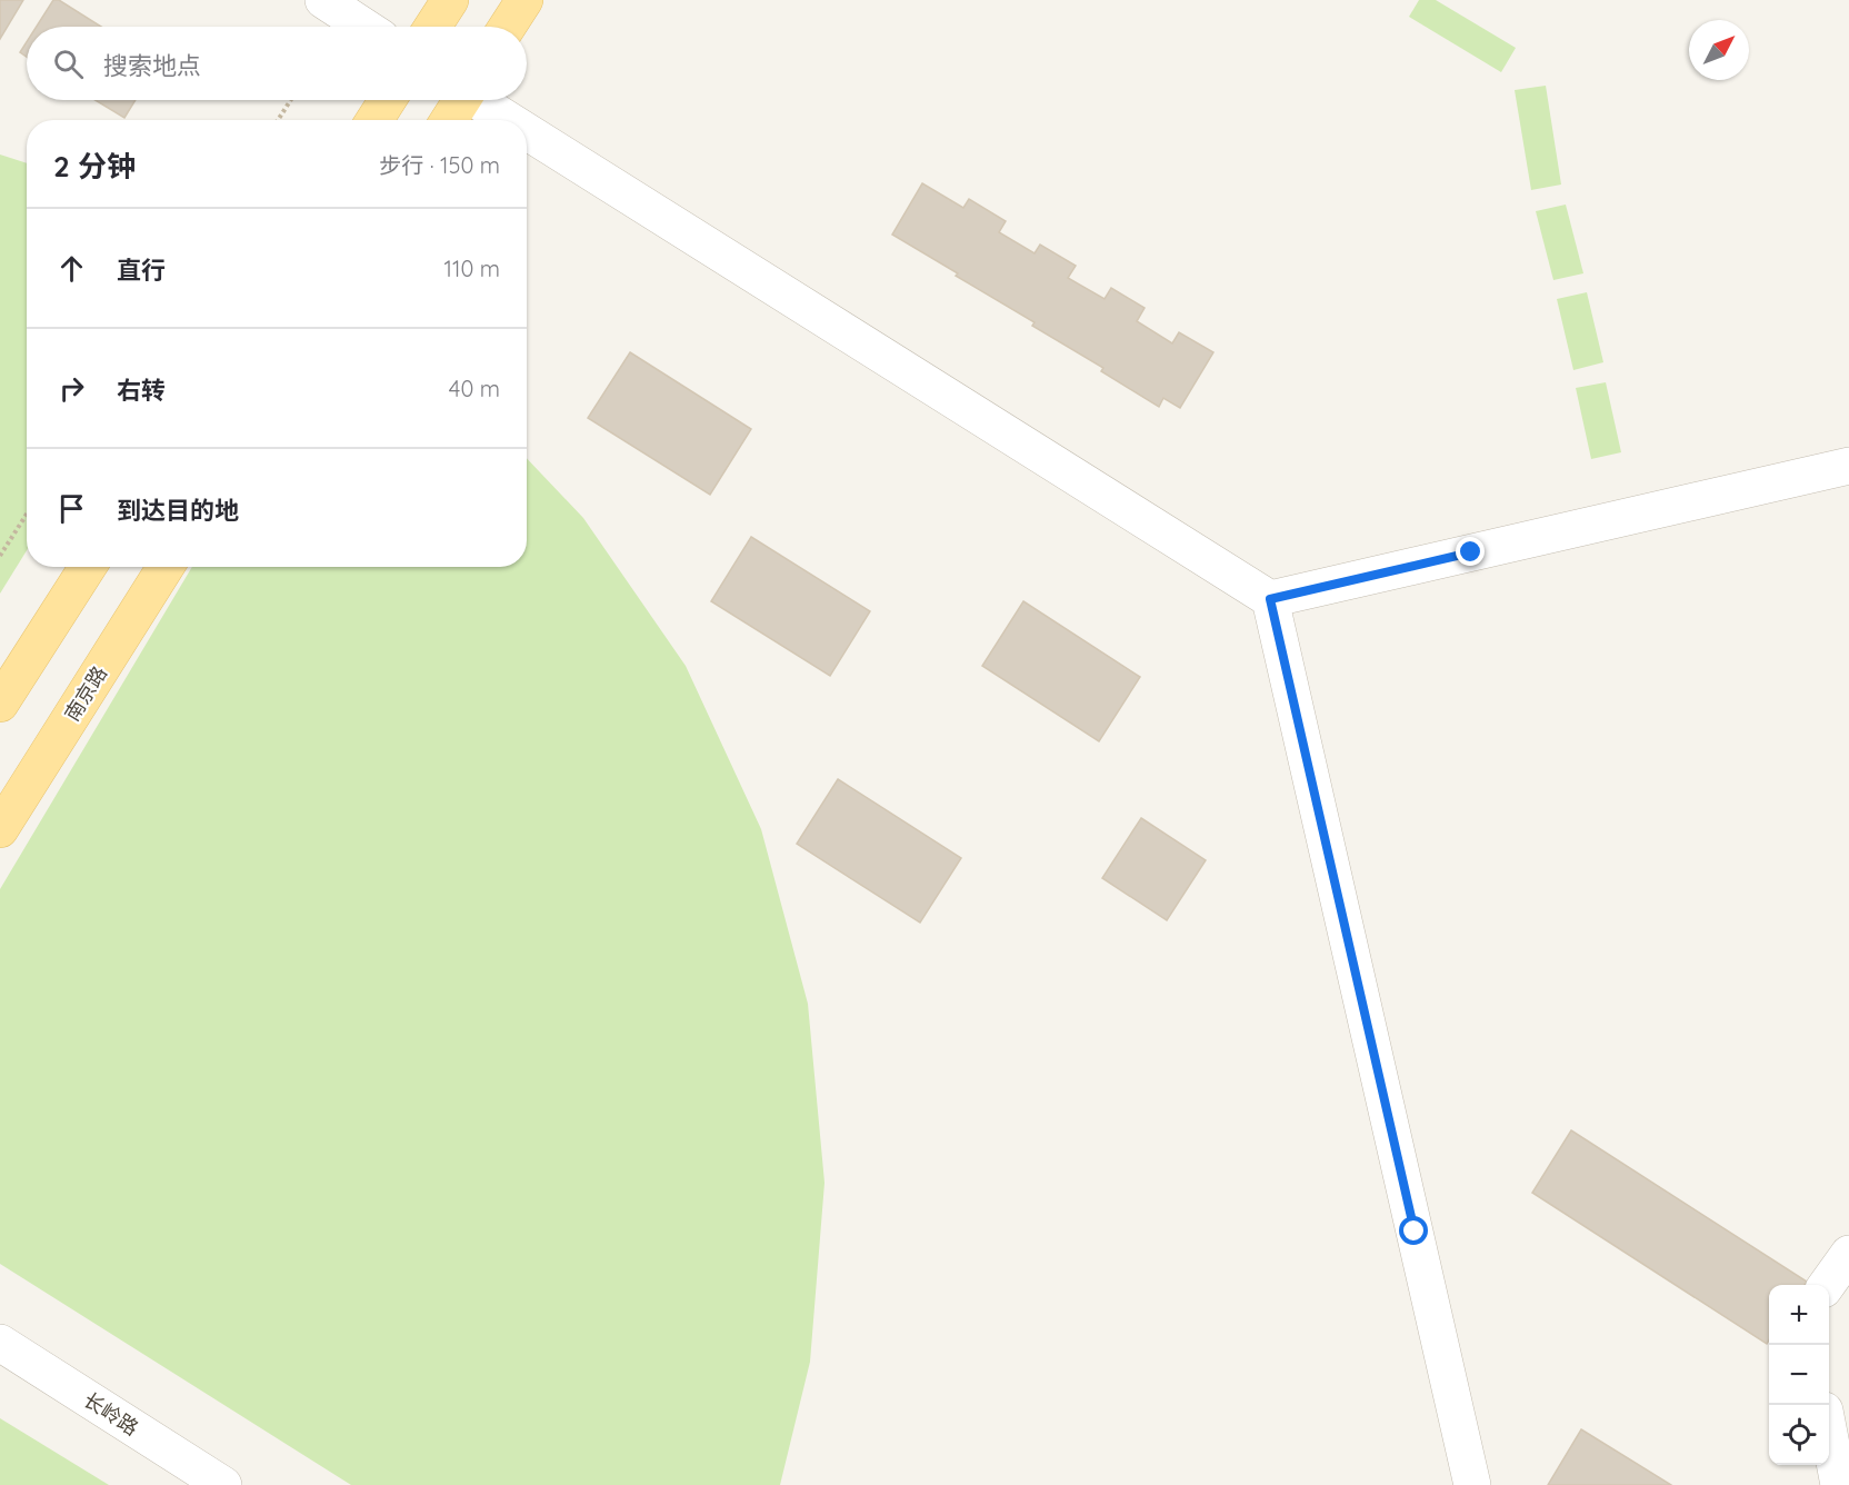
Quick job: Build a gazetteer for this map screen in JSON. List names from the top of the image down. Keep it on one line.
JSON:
{"streets":{"main road":["南京路"],"street":["长岭路"]},"north":"top right","page":{"search":"搜索地点","heading":["2 分钟","步行 · 150 m"],"list":[["直行","110 m"],["右转","40 m"],"到达目的地"],"map_buttons":["+","−"]}}
